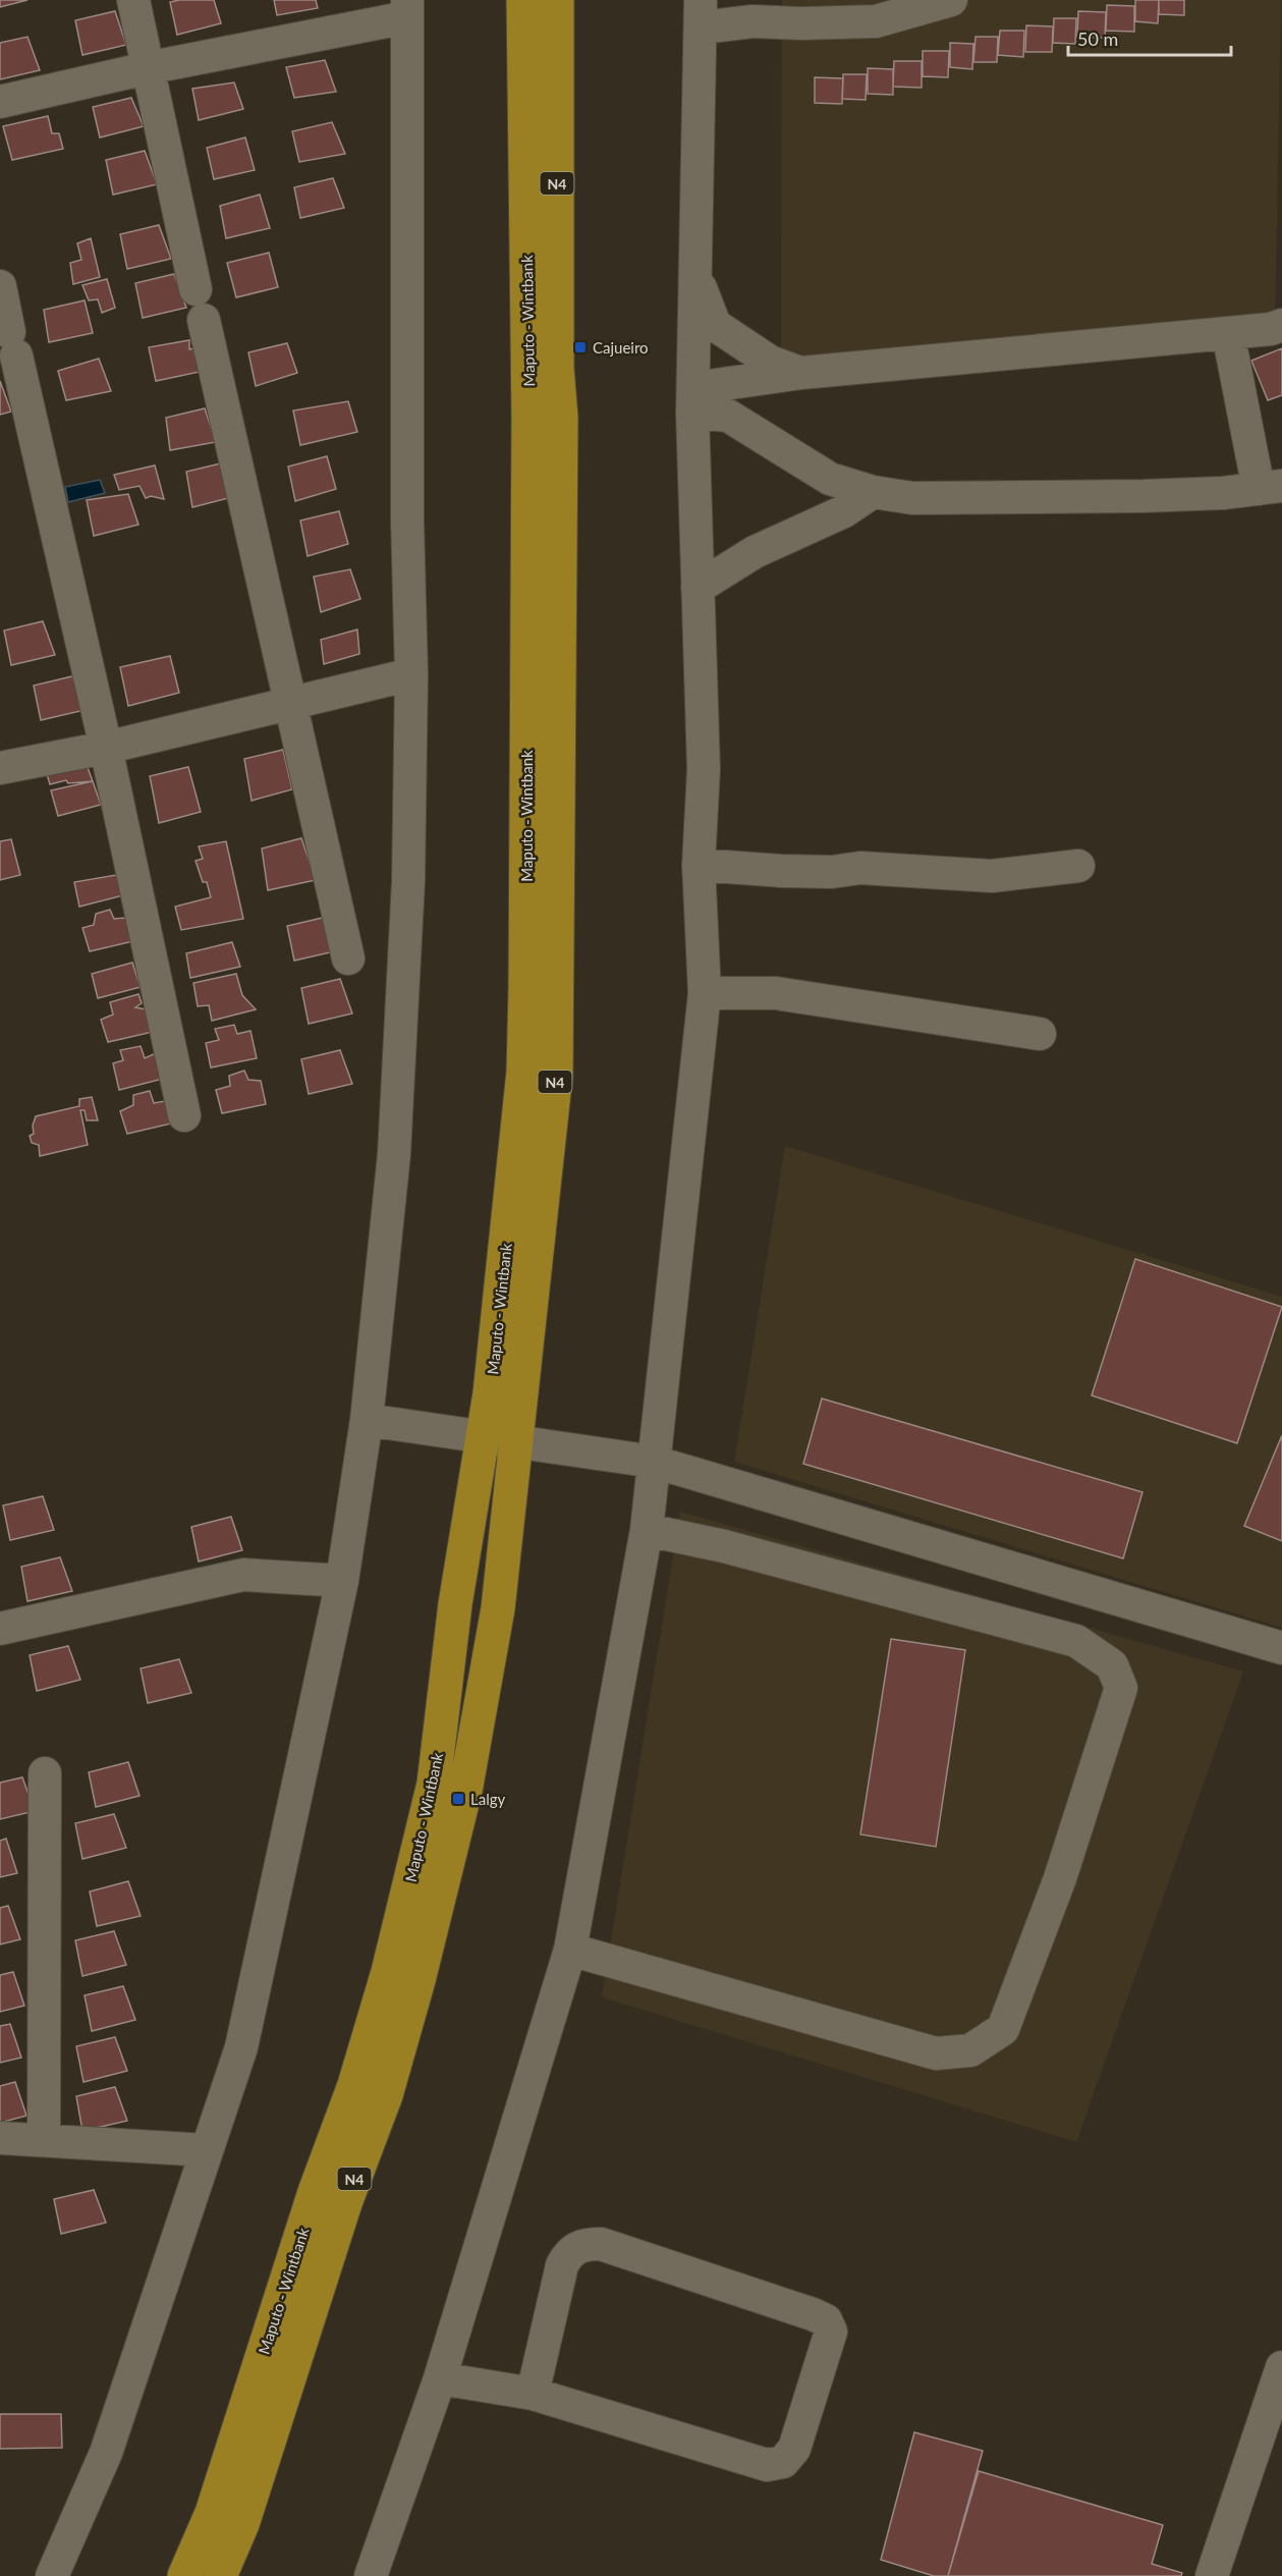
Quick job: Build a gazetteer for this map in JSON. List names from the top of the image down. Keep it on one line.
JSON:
{"streets":{"highway":["N4","Maputo - Wintbank"]},"places":{"transit":["Cajueiro","Lalgy"]},"scale_bar":"50 m"}
